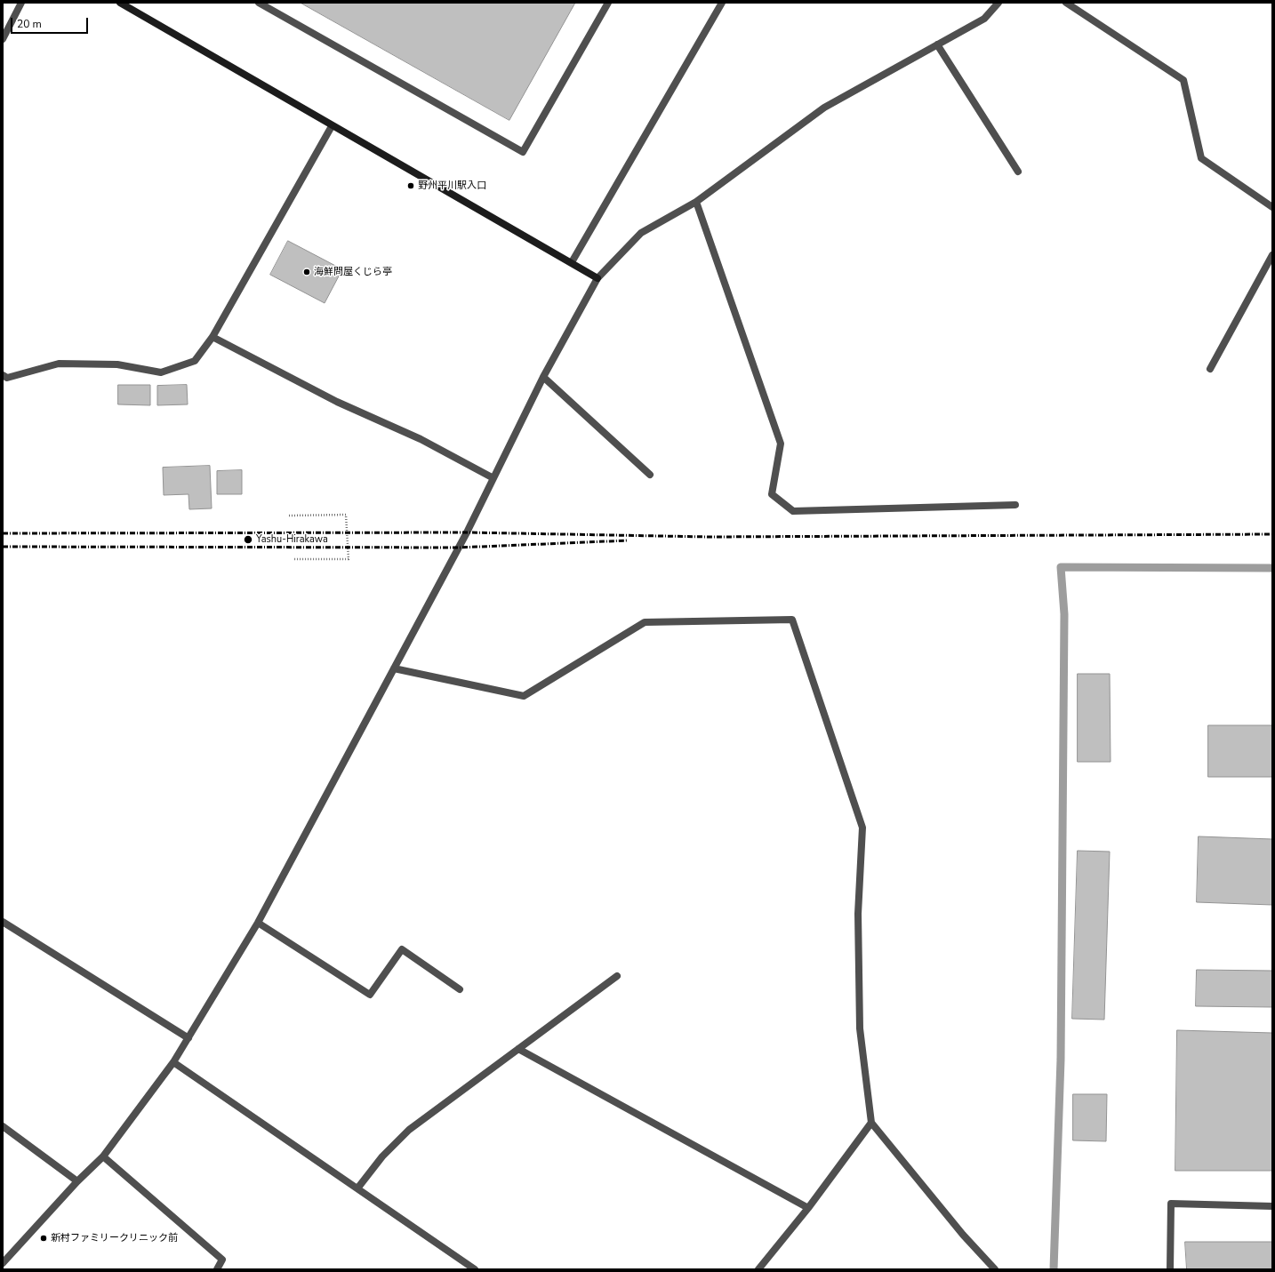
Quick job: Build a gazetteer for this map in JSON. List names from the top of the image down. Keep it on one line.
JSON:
{"places":["野州平川駅入口","海鮮問屋くじら亭","Yashu-Hirakawa","新村ファミリークリニック前"],"scale_bar":"20 m"}
